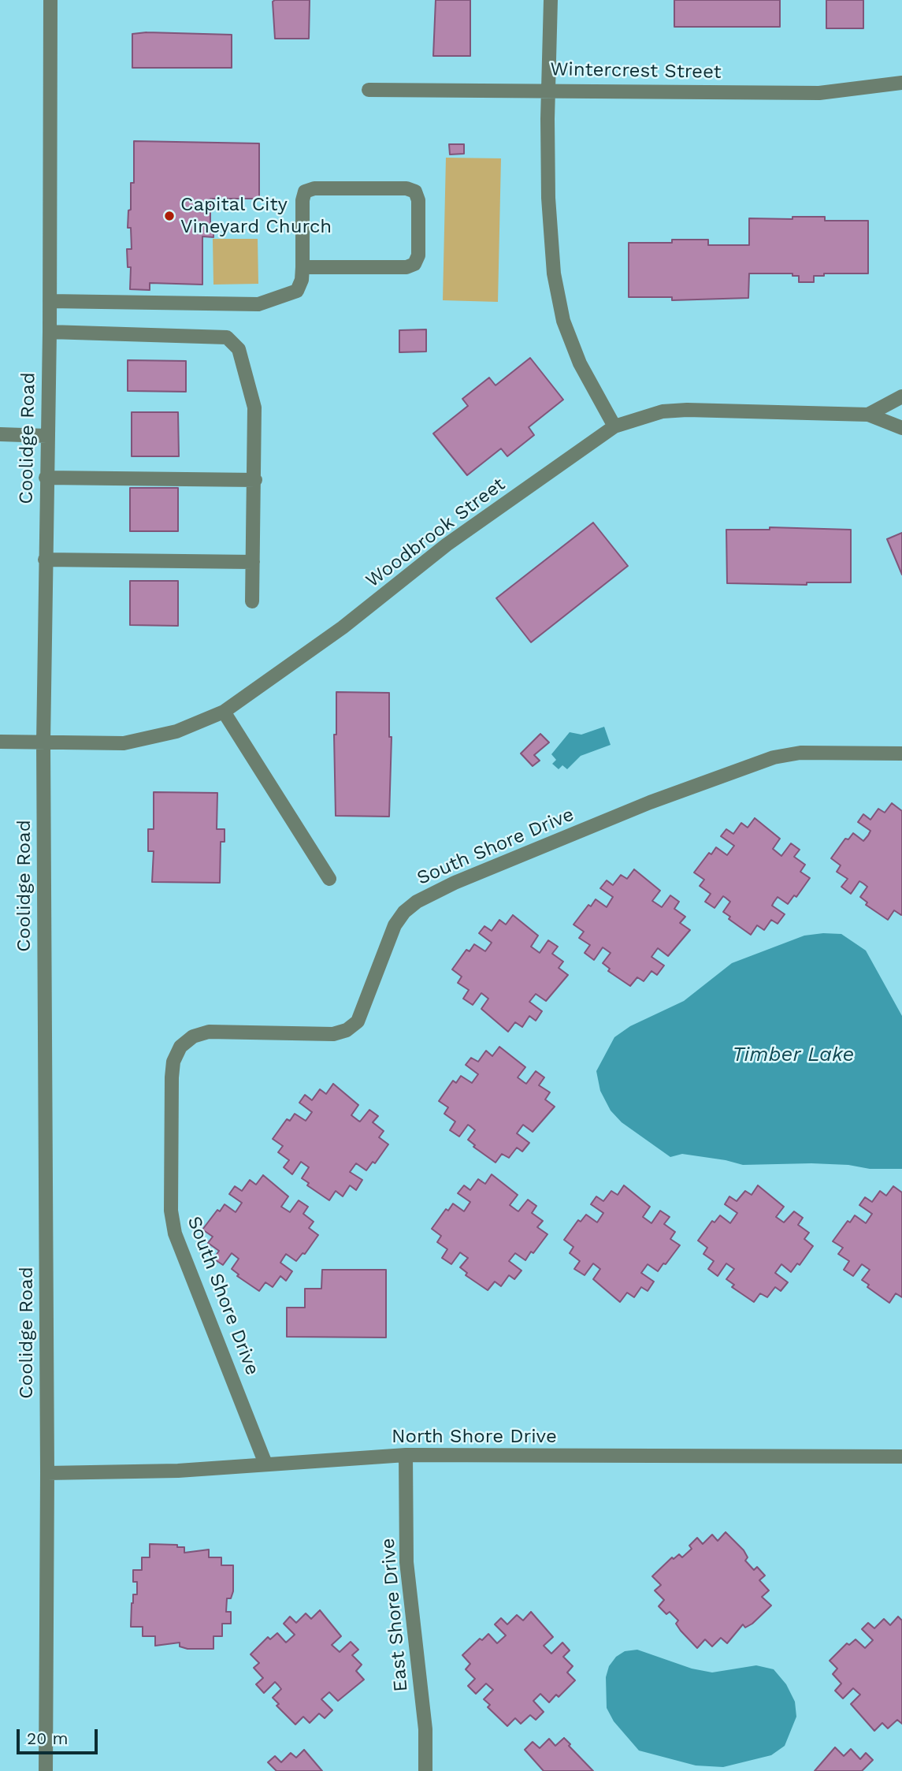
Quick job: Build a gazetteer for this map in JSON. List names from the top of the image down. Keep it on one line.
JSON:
{"streets":{"street":["Wintercrest Street","Coolidge Road","Woodbrook Street","South Shore Drive","North Shore Drive","East Shore Drive"]},"crossings":[["Coolidge Road","Woodbrook Street"],["Coolidge Road","North Shore Drive"],["South Shore Drive","North Shore Drive"],["North Shore Drive","East Shore Drive"]],"water":["Timber Lake"],"places":["Capital City Vineyard Church"],"scale_bar":"20 m"}
